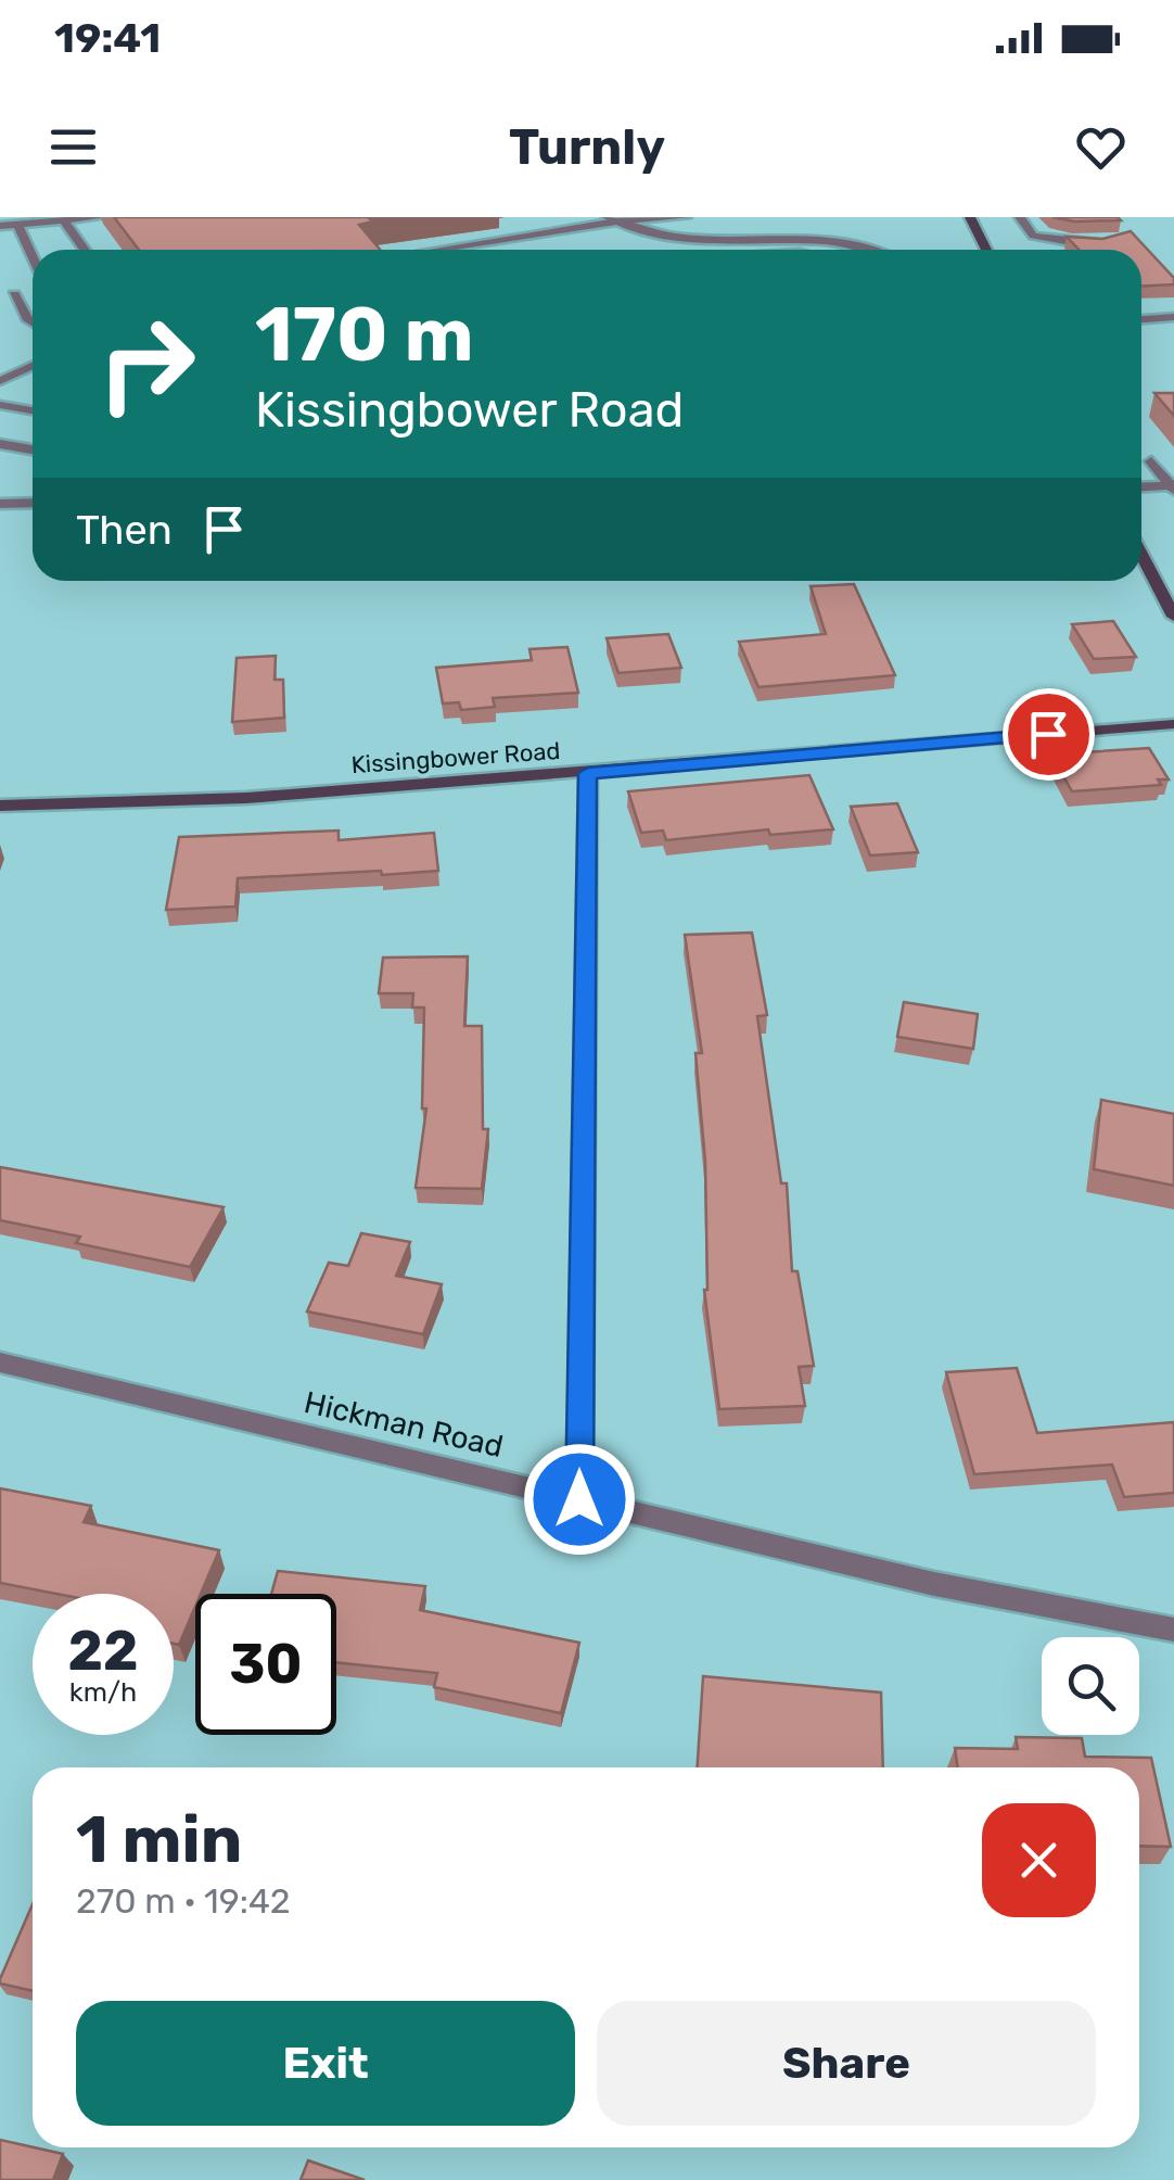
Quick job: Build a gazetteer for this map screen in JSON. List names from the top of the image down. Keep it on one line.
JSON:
{"streets":{"street":["Kissingbower Road","Hickman Road"]},"page":{"status":"19:41","header":"Turnly","turn":["170 m","Kissingbower Road"],"then":"Then","speed":"22 km/h","limit":"30","heading":["1 min","270 m · 19:42"],"buttons":["Exit","Share"]}}
